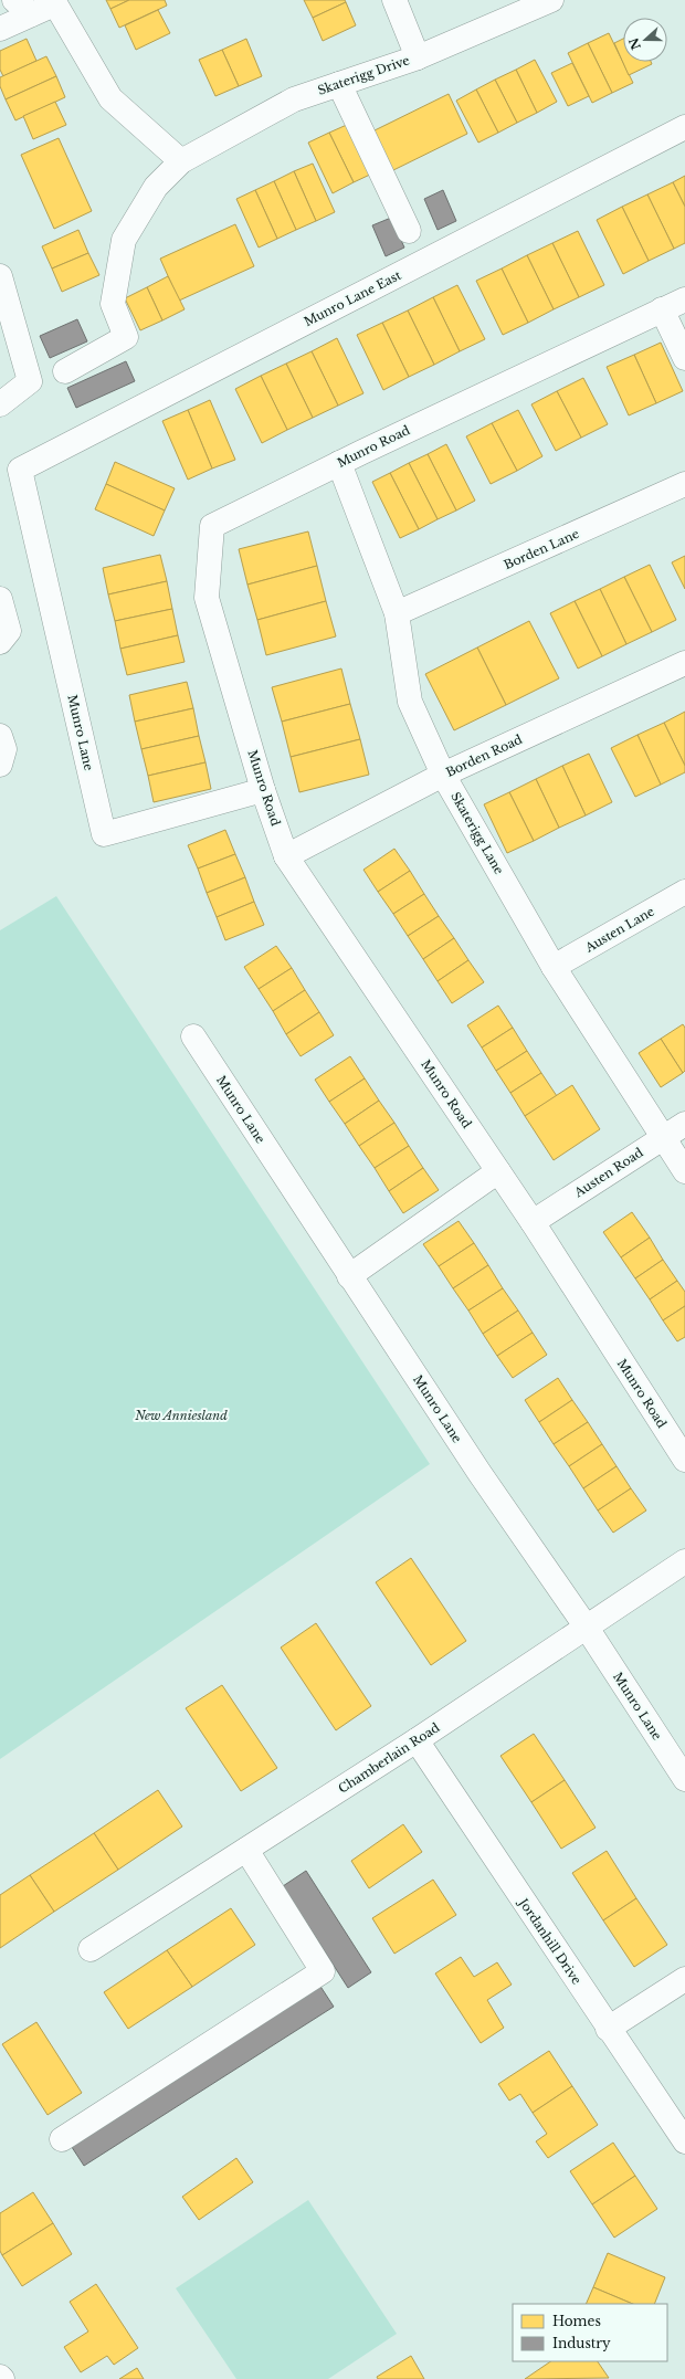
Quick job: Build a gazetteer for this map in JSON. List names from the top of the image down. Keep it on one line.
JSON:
{"streets":{"street":["Skaterigg Drive","Munro Lane East","Munro Road","Borden Lane","Munro Lane","Borden Road","Skaterigg Lane","Austen Lane","Austen Road","Chamberlain Road","Jordanhill Drive"]},"crossings":[["Munro Lane East","Munro Lane"],["Munro Road","Munro Lane"],["Munro Road","Borden Road"],["Munro Road","Skaterigg Lane"],["Munro Road","Austen Road"],["Borden Lane","Skaterigg Lane"],["Munro Lane","Chamberlain Road"],["Borden Road","Skaterigg Lane"],["Skaterigg Lane","Austen Lane"],["Skaterigg Lane","Austen Road"],["Chamberlain Road","Jordanhill Drive"]],"parks":["New Anniesland"],"legend":["Homes","Industry"],"north":"left"}
